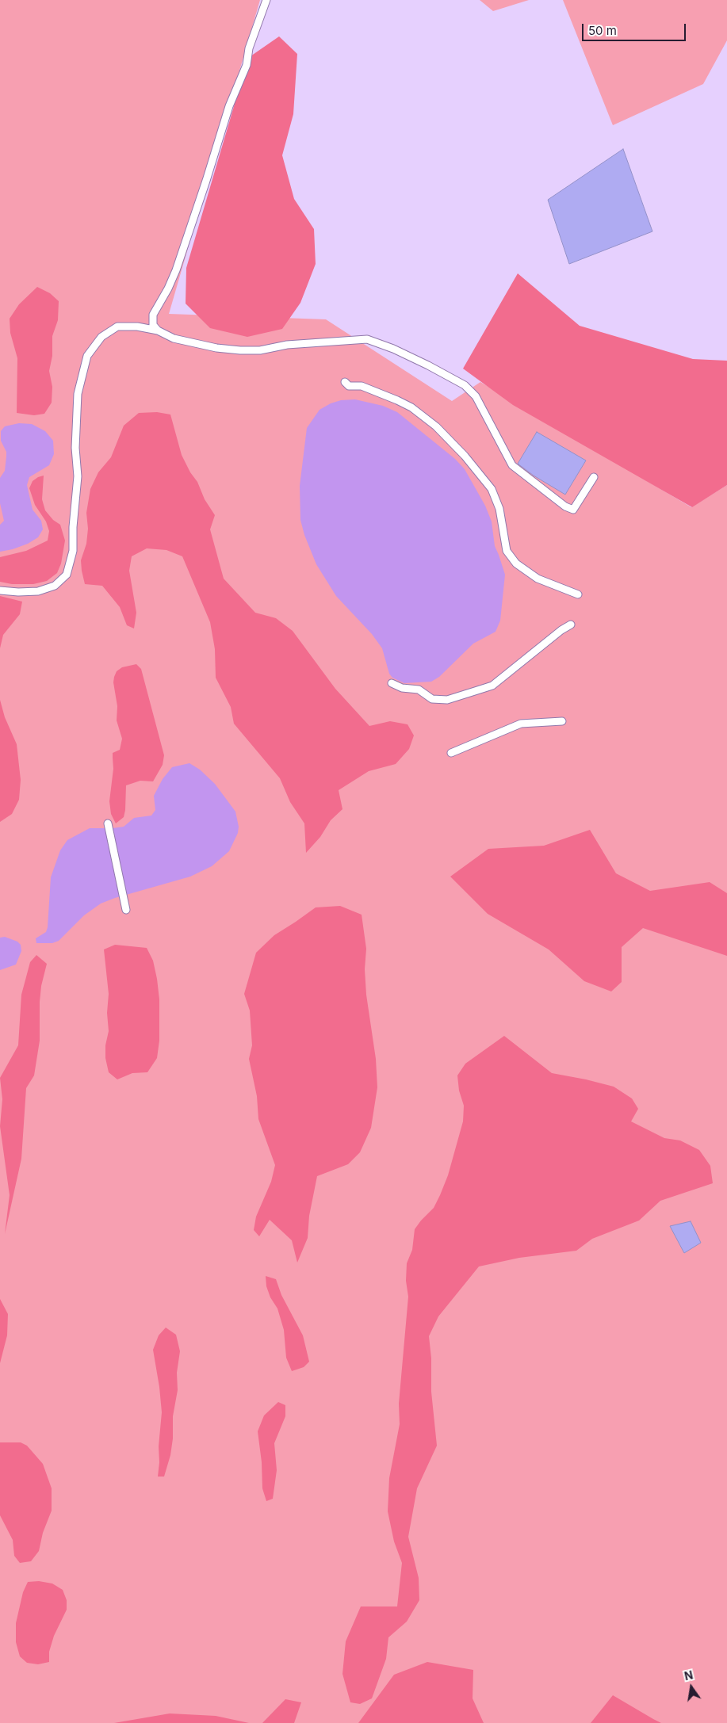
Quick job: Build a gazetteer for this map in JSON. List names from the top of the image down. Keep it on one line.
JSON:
{"scale_bar":"50 m","north":"top"}
